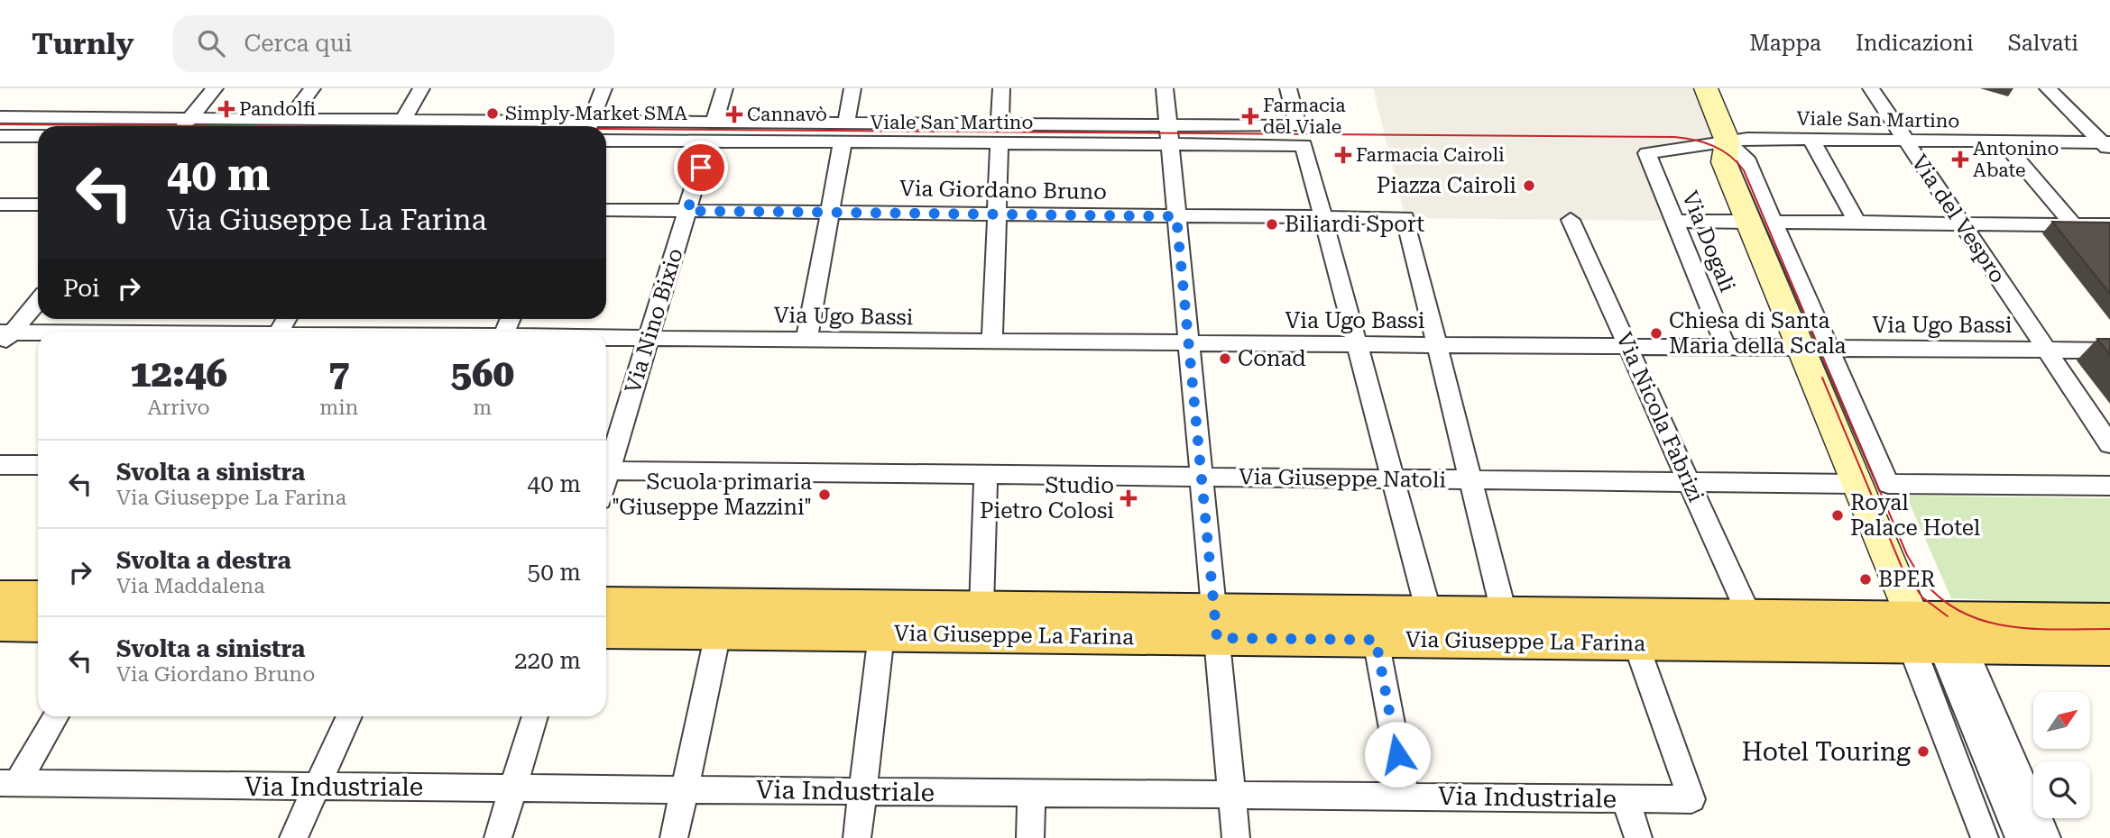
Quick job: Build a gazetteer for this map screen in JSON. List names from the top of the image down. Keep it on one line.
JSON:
{"streets":{"main road":["Via Giuseppe La Farina"],"street":["Viale San Martino","Via Giordano Bruno","Via del Vespro","Via Dogali","Via Ugo Bassi","Via Nino Bixio","Via Nicola Fabrizi","Via Giuseppe Natoli","Via Industriale"]},"crossings":[["Viale San Martino","Via Giordano Bruno"],["Viale San Martino","Via del Vespro"],["Viale San Martino","Via Dogali"],["Viale San Martino","Via Nino Bixio"],["Via Giordano Bruno","Via Ugo Bassi"],["Via Giordano Bruno","Via Nino Bixio"],["Via del Vespro","Via Ugo Bassi"],["Via Dogali","Via Ugo Bassi"],["Via Ugo Bassi","Via Nino Bixio"],["Via Ugo Bassi","Via Nicola Fabrizi"],["Via Nicola Fabrizi","Via Giuseppe Natoli"],["Via Nicola Fabrizi","Via Giuseppe La Farina"],["Via Giuseppe La Farina","Via Industriale"]],"places":{"health":["Pandolfi","Cannavò","Farmacia del Viale","Farmacia Cairoli","Antonino Abate","Studio Pietro Colosi"],"other":["Simply Market SMA","Piazza Cairoli","Biliardi Sport","Chiesa di Santa Maria della Scala","Conad","Scuola primaria \"Giuseppe Mazzini\"","Royal Palace Hotel","BPER","Hotel Touring"]},"north":"top right","page":{"header":"Turnly","search":"Cerca qui","nav":["Mappa","Indicazioni","Salvati"],"turn":["40 m","Via Giuseppe La Farina"],"then":"Poi","eta":["12:46","Arrivo","7","min","560","m"],"list":[{"name":"Svolta a sinistra","note":"Via Giuseppe La Farina","value":"40 m"},{"name":"Svolta a destra","note":"Via Maddalena","value":"50 m"},{"name":"Svolta a sinistra","note":"Via Giordano Bruno","value":"220 m"}]}}
